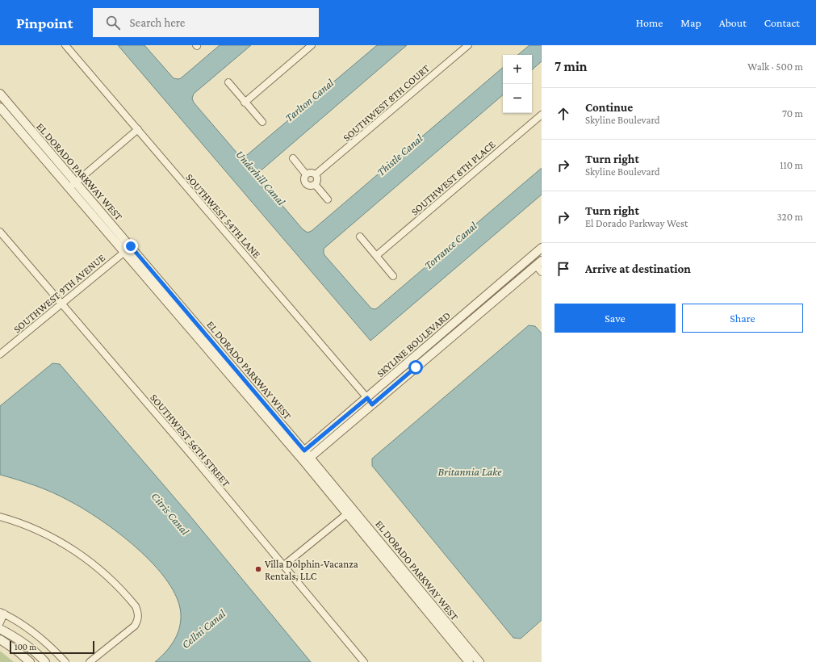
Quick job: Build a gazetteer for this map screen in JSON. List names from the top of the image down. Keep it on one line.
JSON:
{"streets":{"street":["SOUTHWEST 8TH COURT","EL DORADO PARKWAY WEST","SOUTHWEST 8TH PLACE","SOUTHWEST 54TH LANE","SOUTHWEST 9TH AVENUE","SKYLINE BOULEVARD","SOUTHWEST 56TH STREET"]},"crossings":[["EL DORADO PARKWAY WEST","SOUTHWEST 9TH AVENUE"],["EL DORADO PARKWAY WEST","SKYLINE BOULEVARD"],["SOUTHWEST 54TH LANE","SKYLINE BOULEVARD"],["SOUTHWEST 9TH AVENUE","SOUTHWEST 56TH STREET"]],"water":["Tarlton Canal","Thistle Canal","Underhill Canal","Torrance Canal","Britannia Lake","Citris Canal","Cellni Canal"],"places":["Villa Dolphin-Vacanza Rentals, LLC"],"scale_bar":"100 m","page":{"header":"Pinpoint","search":"Search here","nav":["Home","Map","About","Contact"],"heading":["7 min","Walk · 500 m"],"map_buttons":["+","−"],"list":[["Continue","Skyline Boulevard","70 m"],["Turn right","Skyline Boulevard","110 m"],["Turn right","El Dorado Parkway West","320 m"],"Arrive at destination"],"buttons":["Save","Share"],"scale":"100 m"}}
